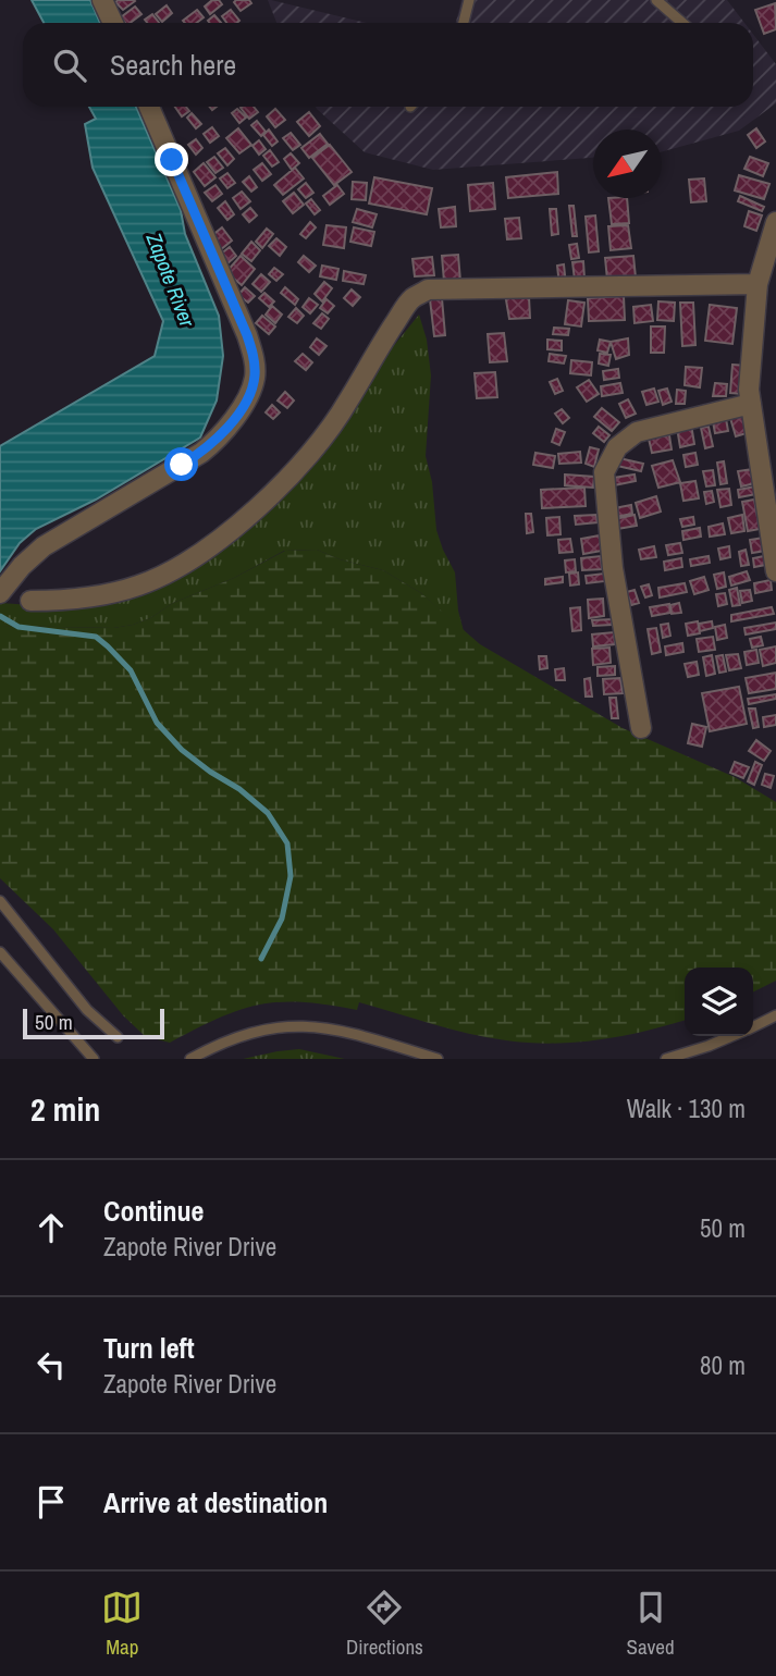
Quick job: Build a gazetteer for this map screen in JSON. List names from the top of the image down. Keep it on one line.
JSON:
{"water":["Zapote River"],"scale_bar":"50 m","north":"bottom left","page":{"search":"Search here","scale":"50 m","heading":["2 min","Walk · 130 m"],"list":[["Continue","Zapote River Drive","50 m"],["Turn left","Zapote River Drive","80 m"],"Arrive at destination"],"nav":["Map","Directions","Saved"]}}
